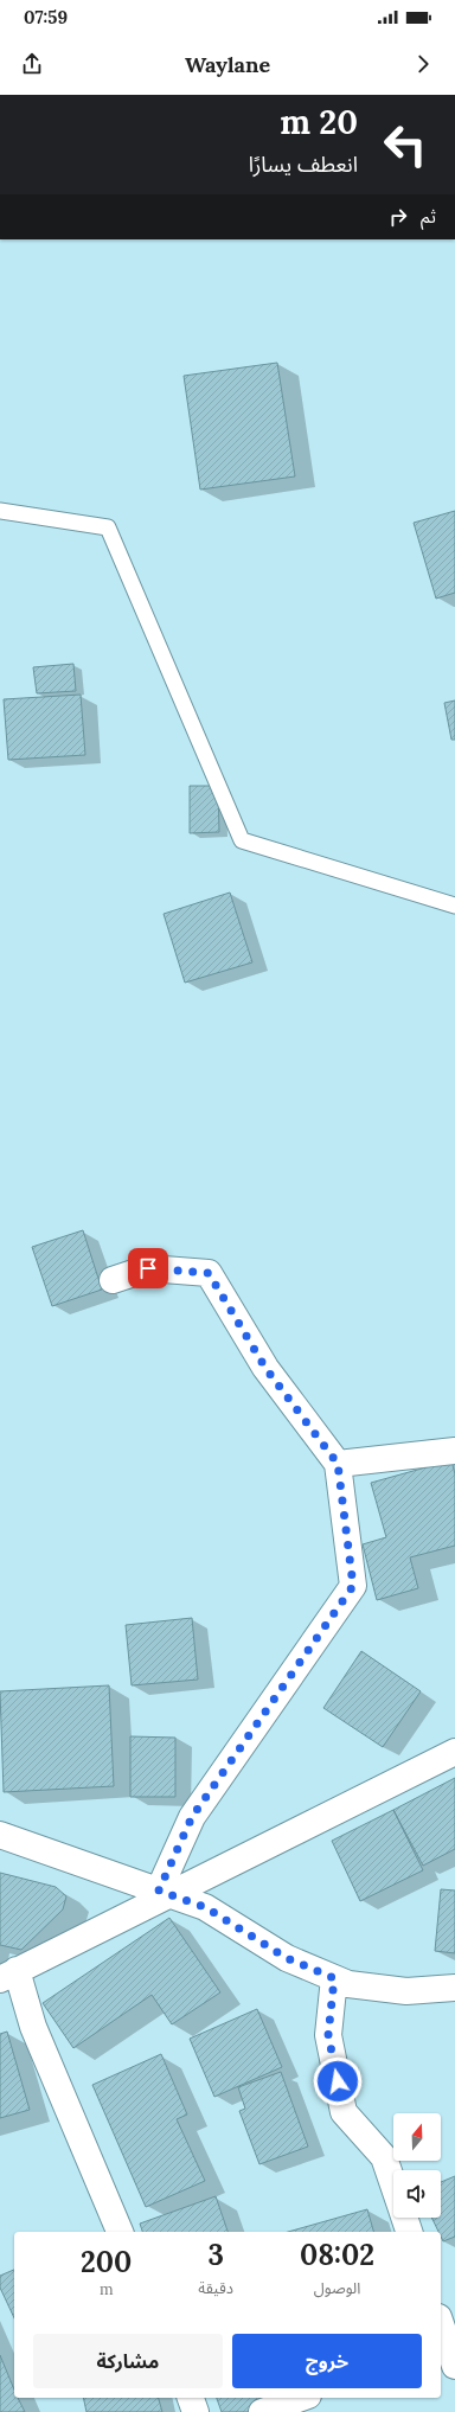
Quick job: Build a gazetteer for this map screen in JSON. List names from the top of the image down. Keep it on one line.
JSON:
{"north":"top","page":{"status":"07:59","header":"Waylane","turn":["20 m","انعطف يسارًا"],"then":"ثم","eta":["08:02","الوصول","3","دقيقة","200","m"],"buttons":["خروج","مشاركة"]}}
